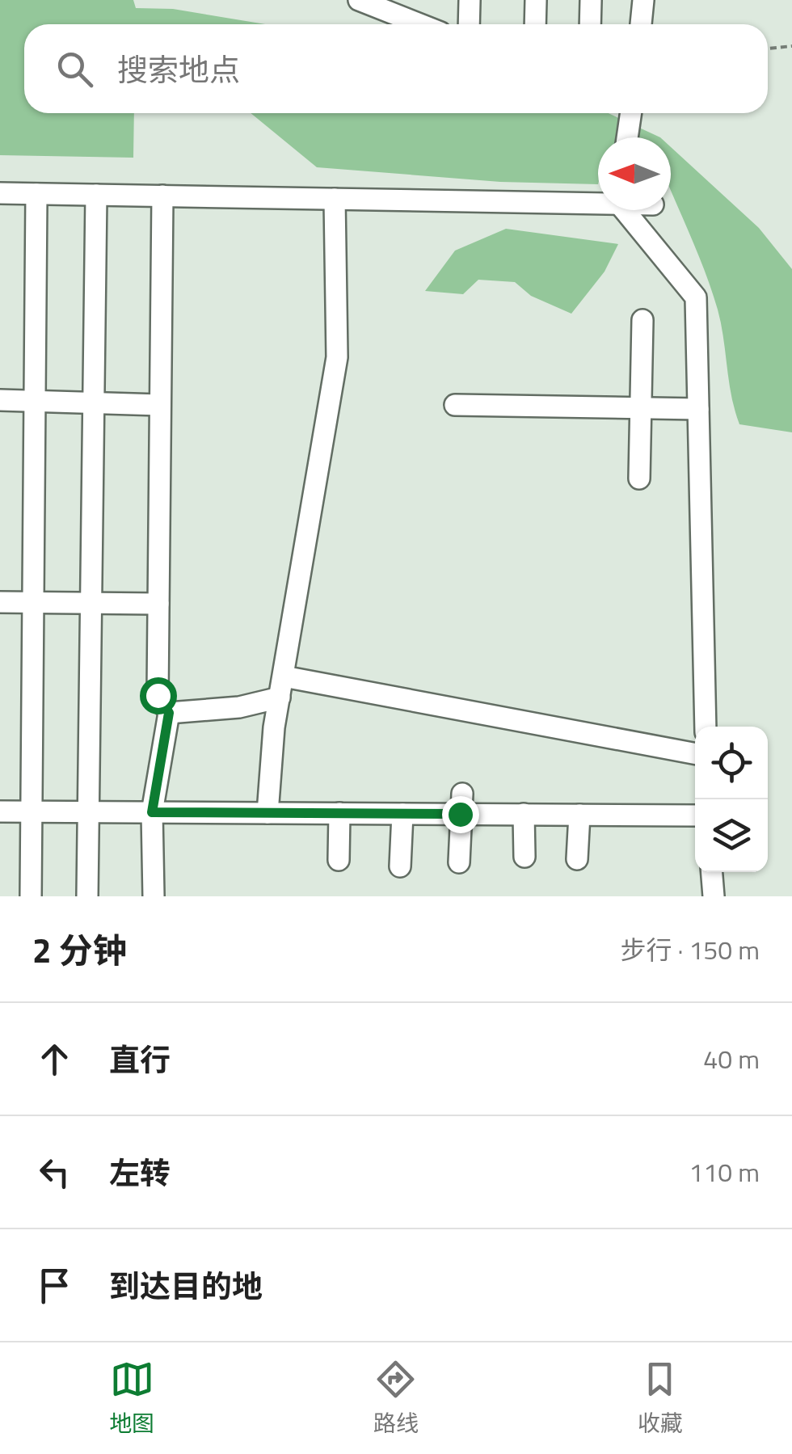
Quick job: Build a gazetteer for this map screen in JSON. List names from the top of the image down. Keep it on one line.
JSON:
{"north":"left","page":{"search":"搜索地点","heading":["2 分钟","步行 · 150 m"],"list":[["直行","40 m"],["左转","110 m"],"到达目的地"],"nav":["地图","路线","收藏"]}}
